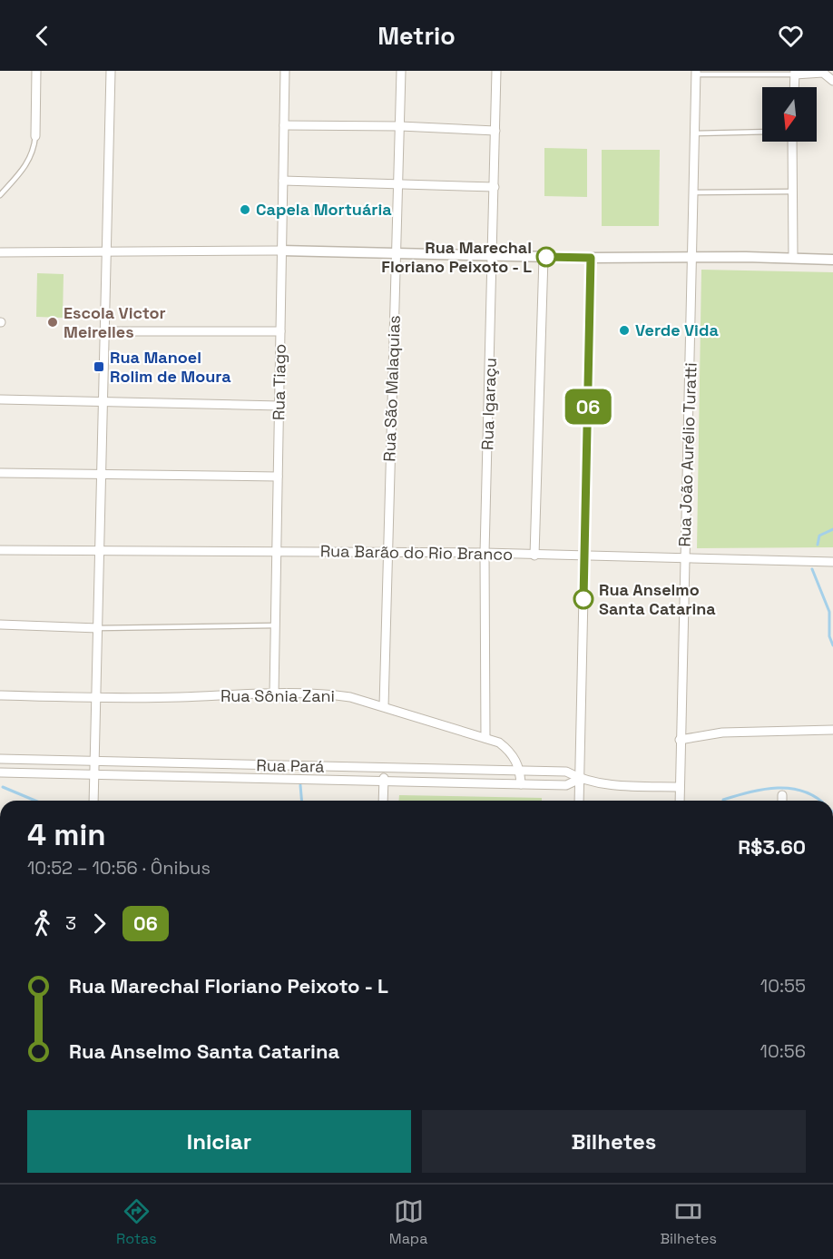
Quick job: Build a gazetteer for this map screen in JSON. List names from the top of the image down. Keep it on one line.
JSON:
{"streets":{"street":["Rua Tiago","Rua São Malaquias","Rua Igaraçu","Rua João Aurélio Turatti","Rua Barão do Rio Branco","Rua Sônia Zani","Rua Pará"]},"crossings":[["Rua Tiago","Rua Barão do Rio Branco"],["Rua Tiago","Rua Sônia Zani"],["Rua São Malaquias","Rua Barão do Rio Branco"],["Rua São Malaquias","Rua Sônia Zani"],["Rua Igaraçu","Rua Barão do Rio Branco"],["Rua Igaraçu","Rua Sônia Zani"],["Rua João Aurélio Turatti","Rua Barão do Rio Branco"],["Rua João Aurélio Turatti","Rua Pará"],["Rua Sônia Zani","Rua Pará"]],"places":{"other":["Capela Mortuária","Rua Marechal Floriano Peixoto - L","Escola Victor Meirelles","Verde Vida","Rua Anselmo Santa Catarina"],"transit":["Rua Manoel Rolim de Moura"]},"lines":["bus line 06"],"north":"bottom","page":{"header":"Metrio","on_map":"06","heading":["4 min","10:52 – 10:56 · Ônibus","R$3.60"],"legs":["3","06"],"list":[{"name":"Rua Marechal Floriano Peixoto - L","value":"10:55"},{"name":"Rua Anselmo Santa Catarina","value":"10:56"}],"buttons":["Iniciar","Bilhetes"],"tabs":["Rotas","Mapa","Bilhetes"]}}
